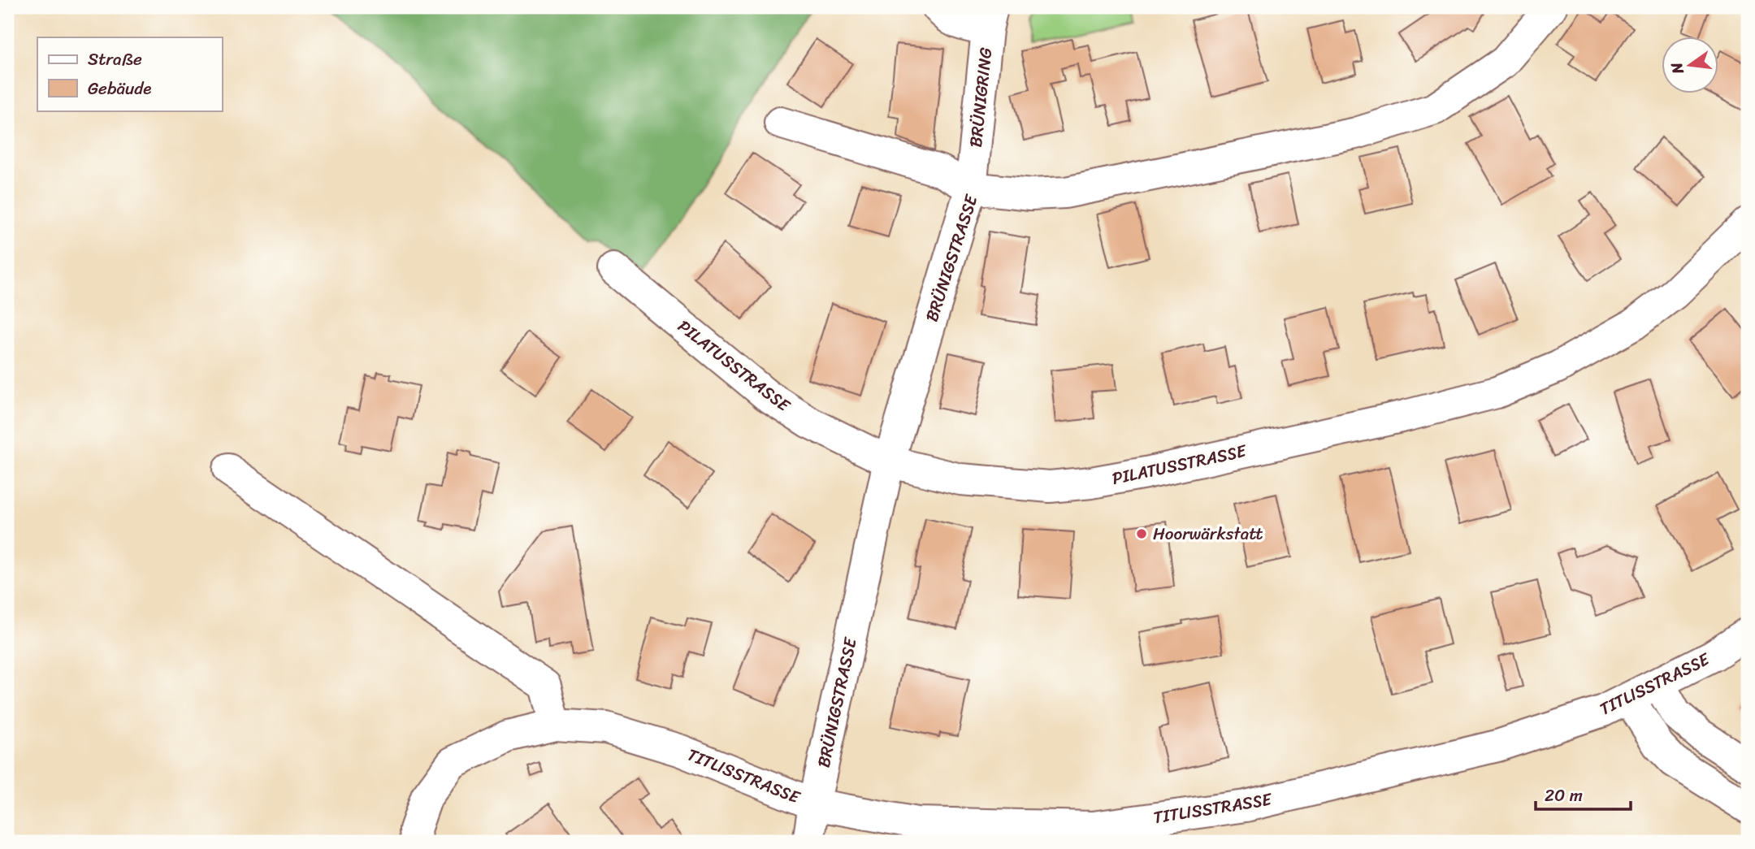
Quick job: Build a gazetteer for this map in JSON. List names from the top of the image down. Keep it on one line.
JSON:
{"streets":{"street":["BRÜNIGRING","BRÜNIGSTRASSE","PILATUSSTRASSE","TITLISSTRASSE"]},"crossings":[["BRÜNIGRING","BRÜNIGSTRASSE"],["BRÜNIGSTRASSE","PILATUSSTRASSE"],["BRÜNIGSTRASSE","TITLISSTRASSE"]],"places":["Hoorwärkstatt"],"legend":["Straße","Gebäude"],"scale_bar":"20 m","north":"left"}
